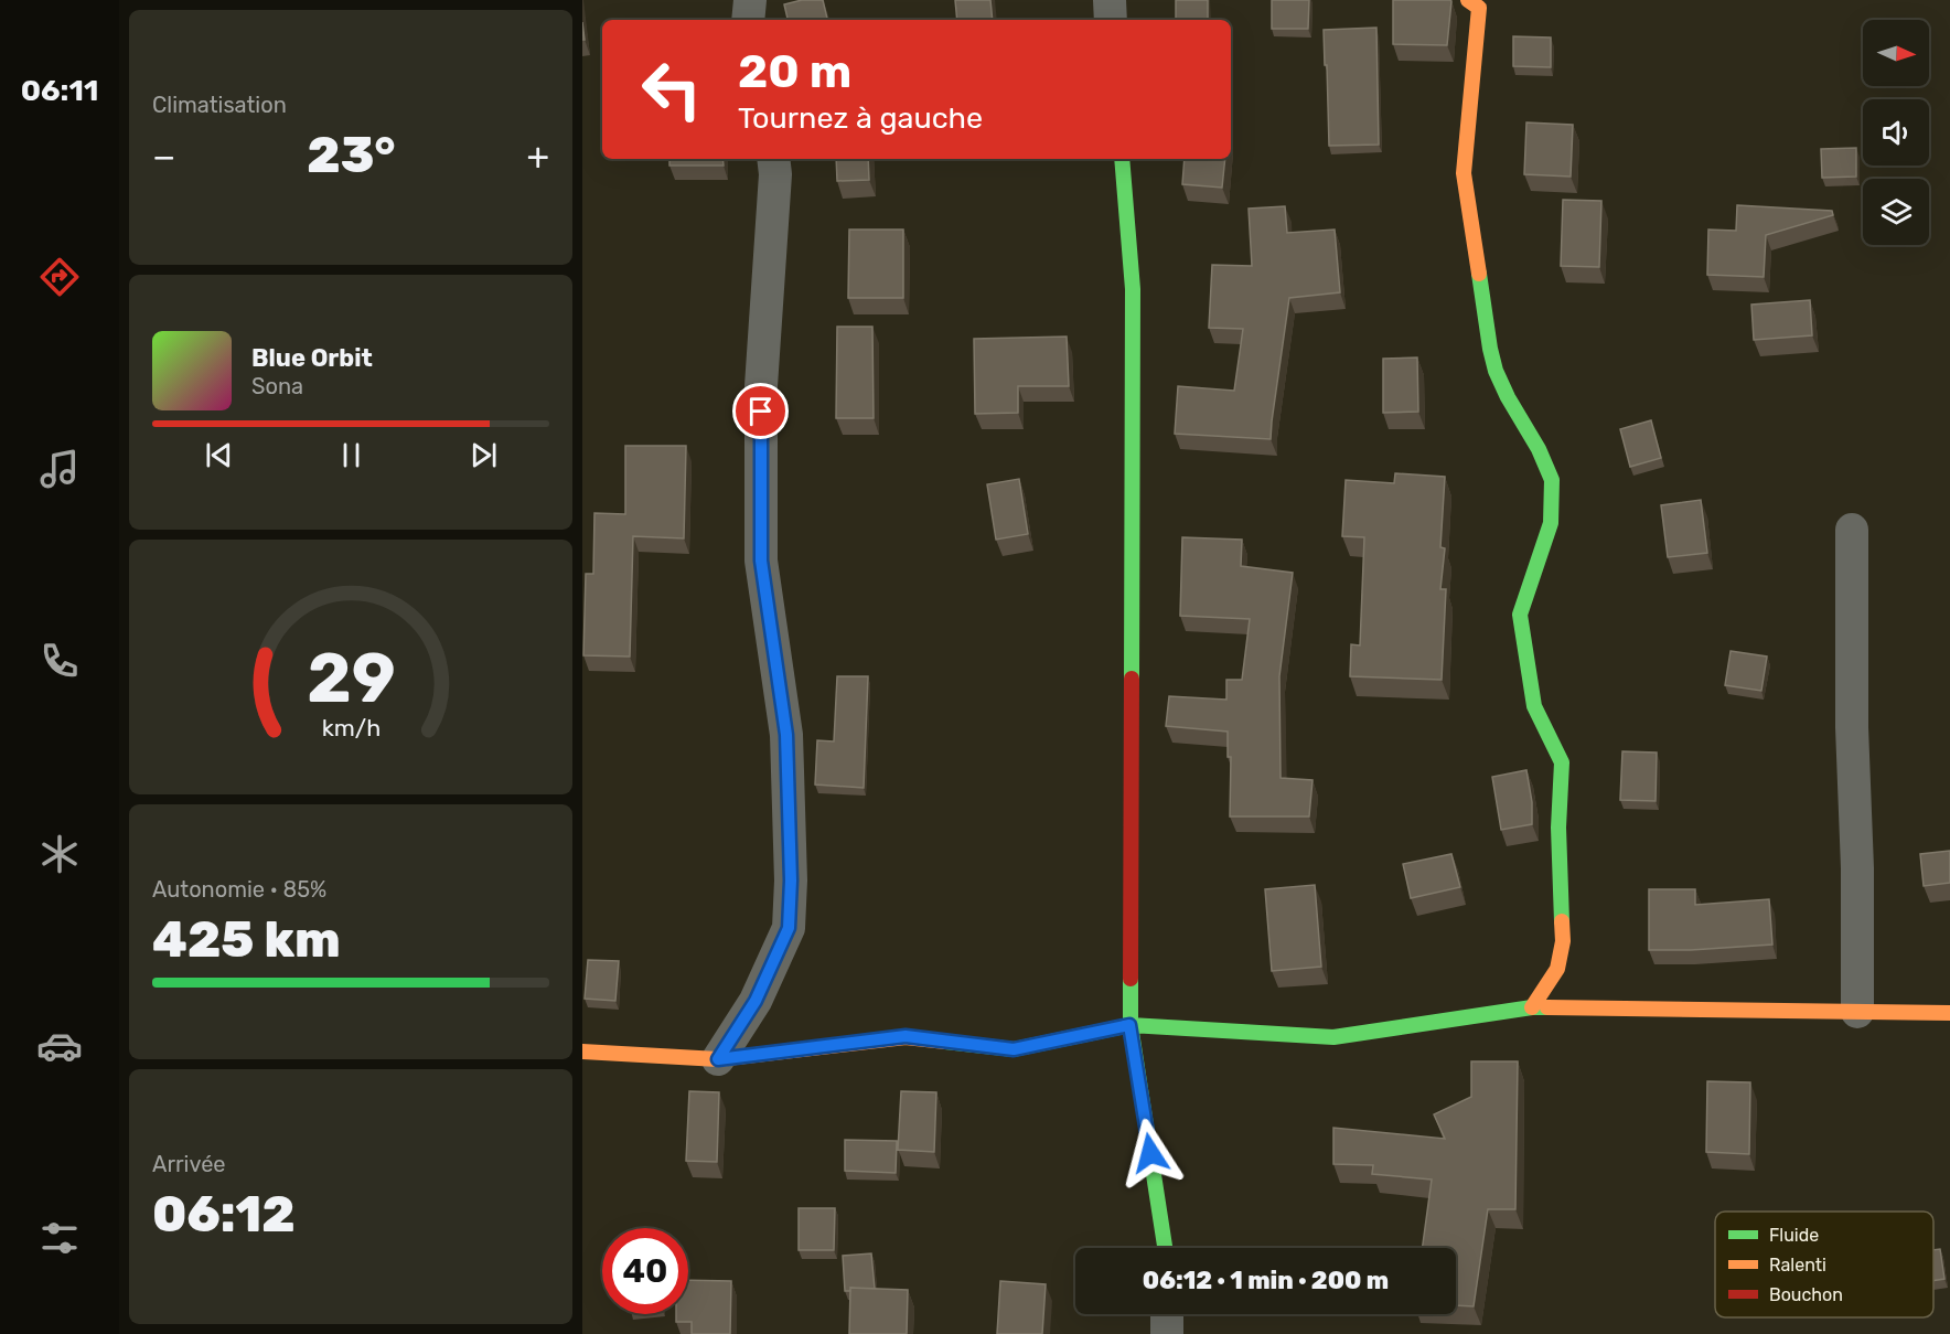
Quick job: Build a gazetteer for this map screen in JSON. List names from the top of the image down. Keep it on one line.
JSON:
{"legend":["Fluide","Ralenti","Bouchon"],"north":"right","page":{"tabs":"06:11","tile":["Climatisation",["Autonomie · 85%","425 km"],["Arrivée","06:12"]],"turn":["20 m","Tournez à gauche"],"heat":["−","23°","+"],"song":["Blue Orbit","Sona"],"limit":"40","trip":"06:12 · 1 min · 200 m","gauge":["29","km/h"]}}
